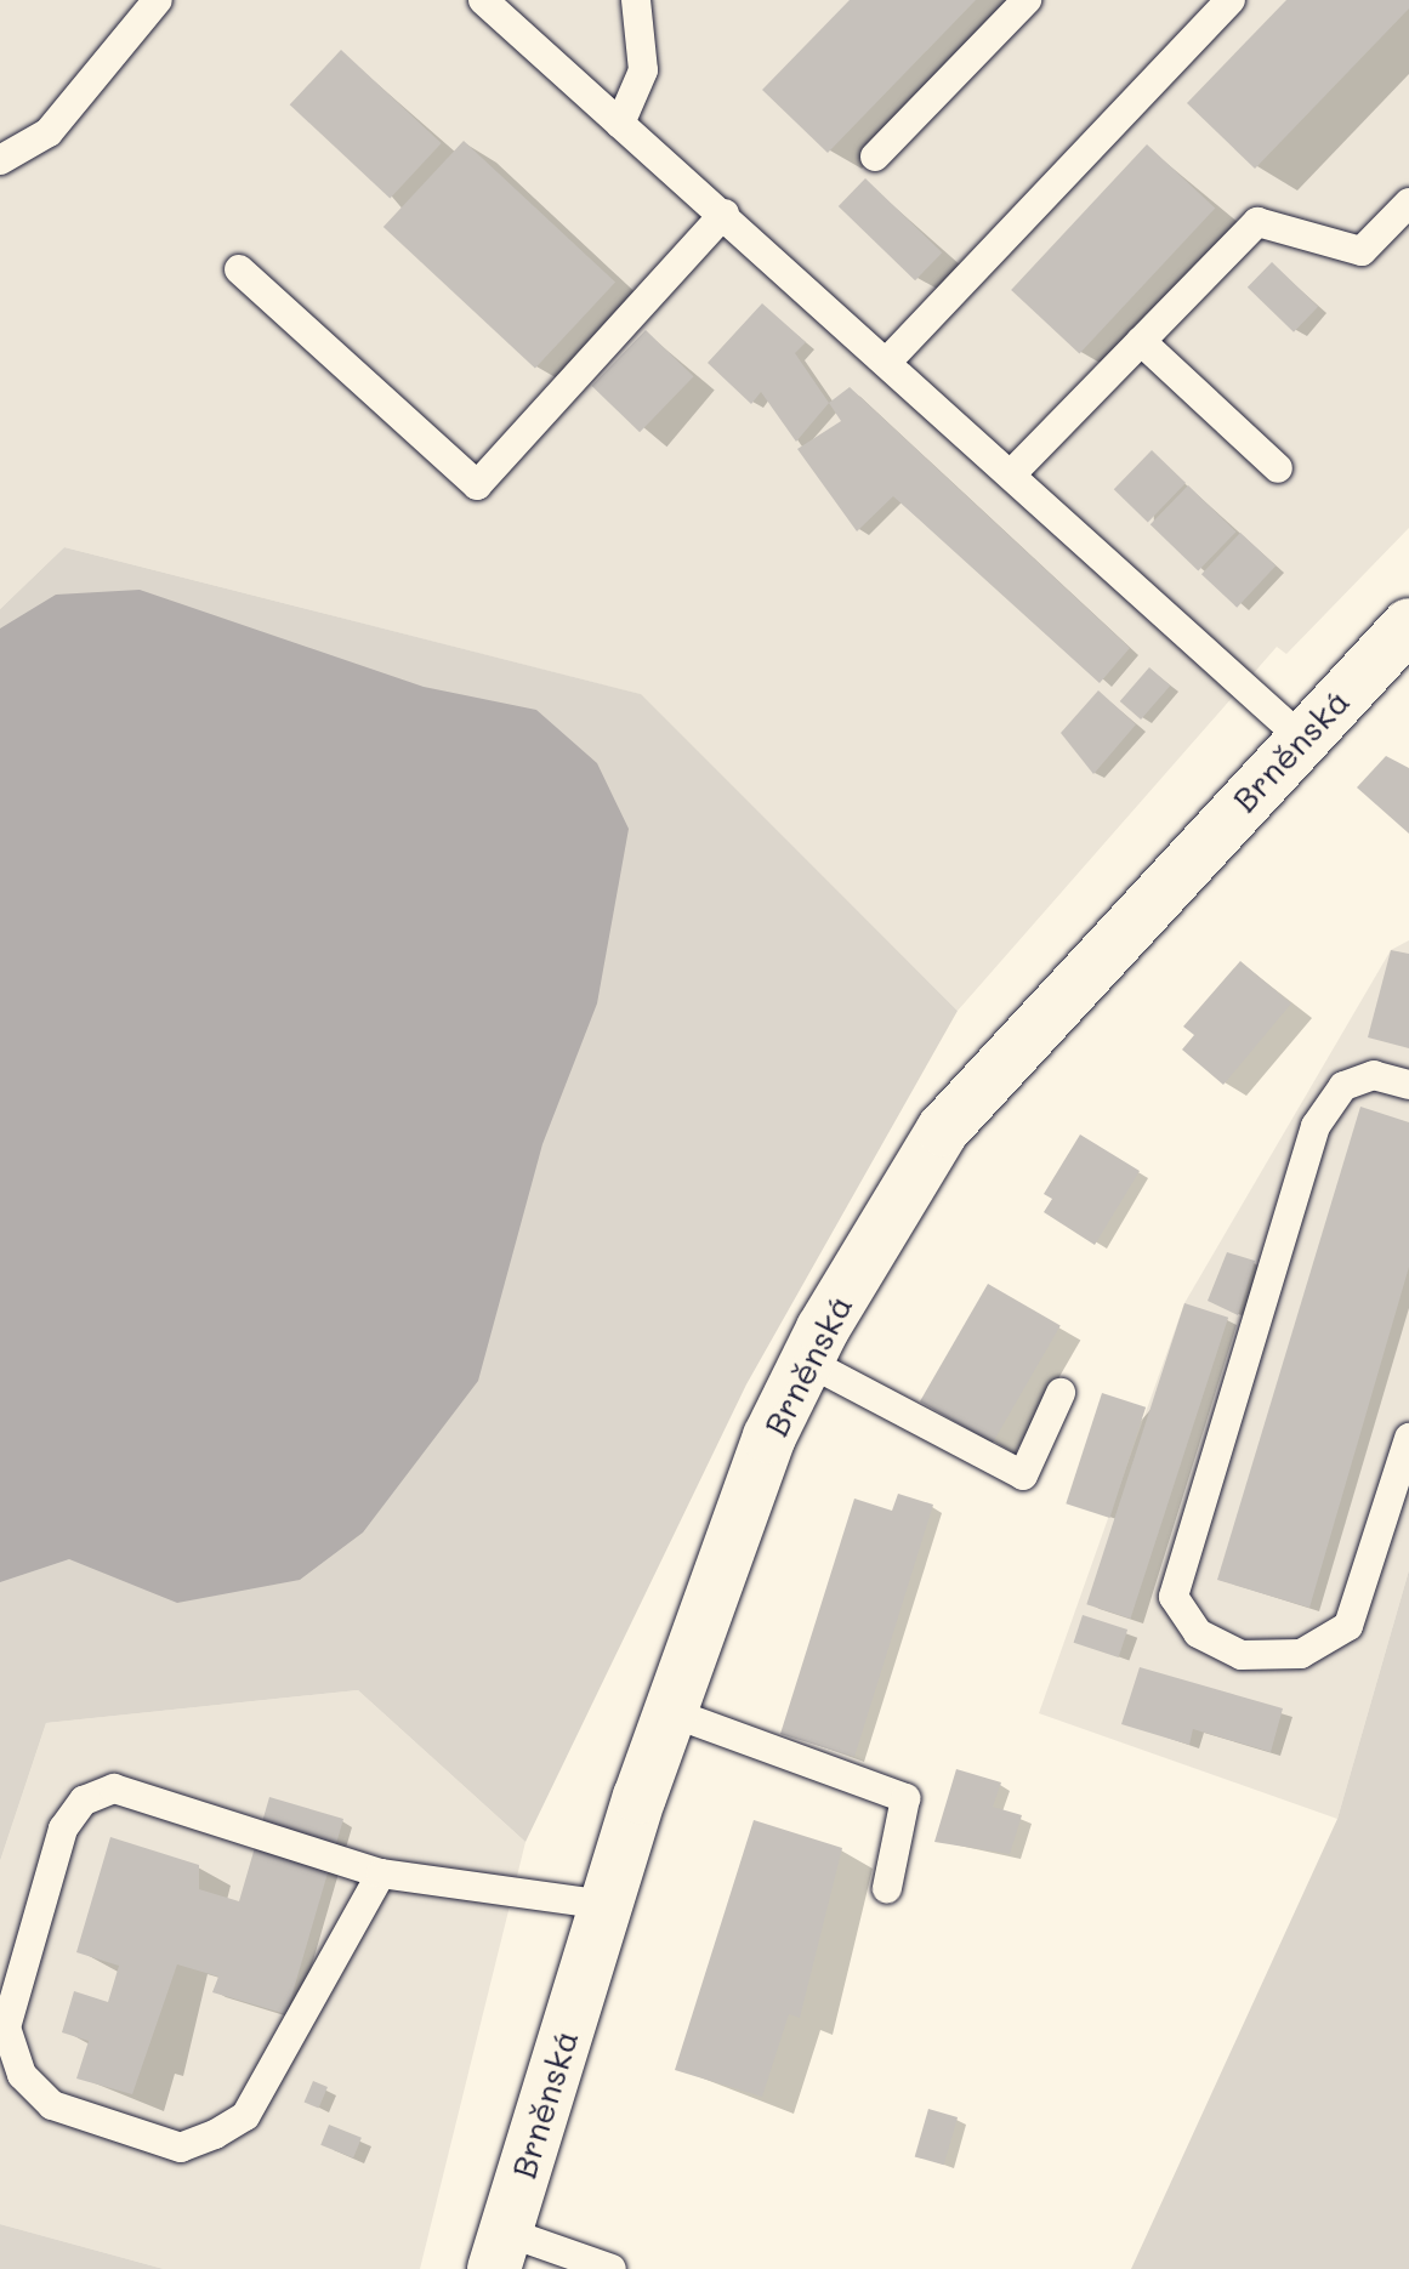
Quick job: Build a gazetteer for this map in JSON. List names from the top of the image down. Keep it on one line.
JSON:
{"streets":{"main road":["Brněnská"]}}
